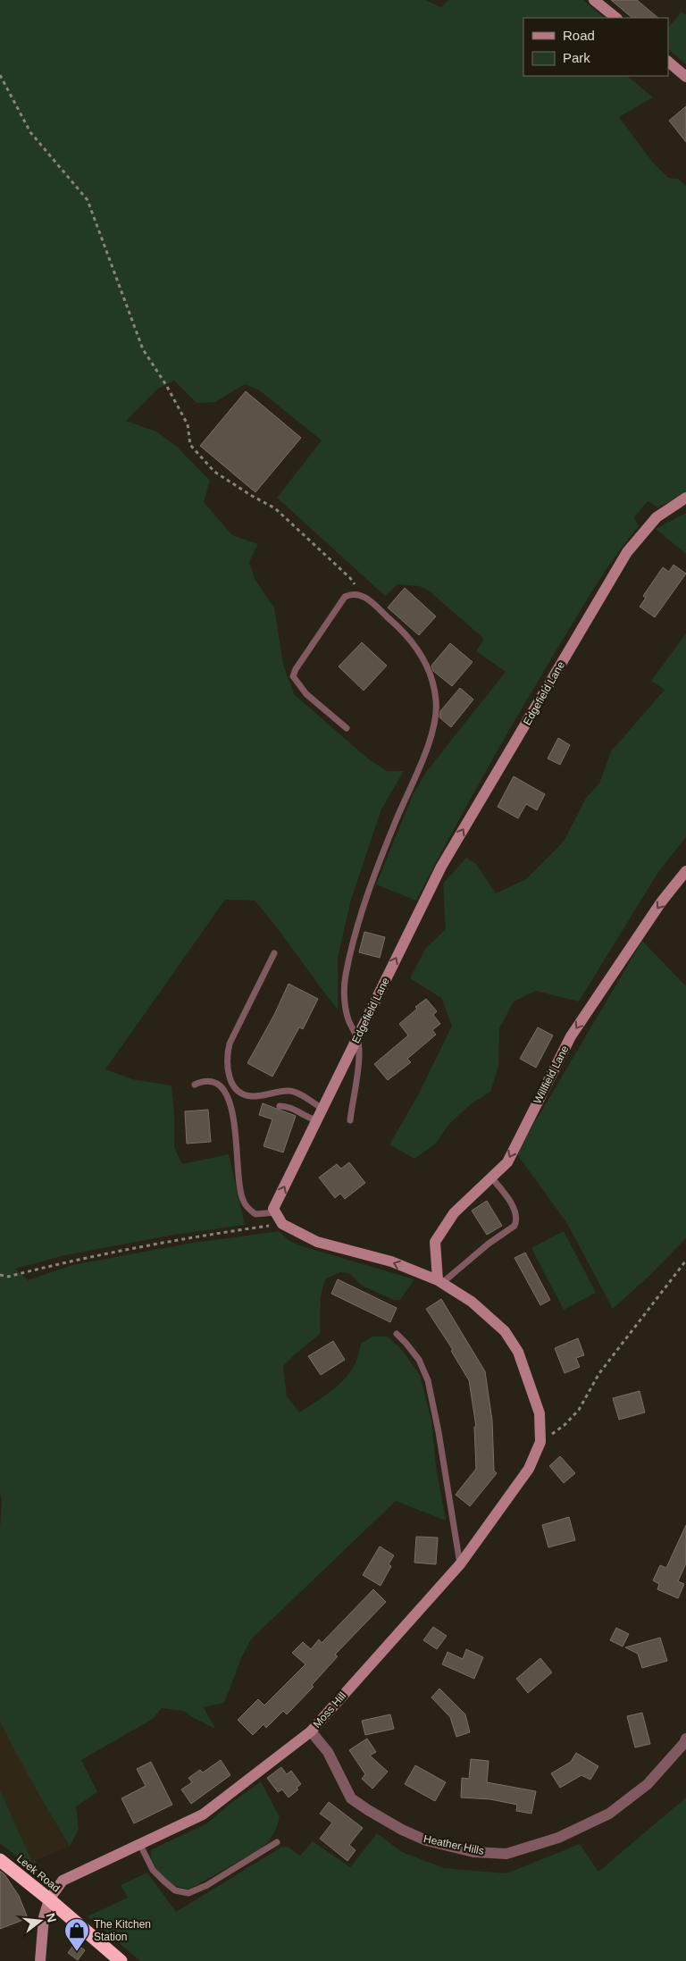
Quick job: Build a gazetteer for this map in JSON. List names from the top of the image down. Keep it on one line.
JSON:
{"streets":{"highway":["Leek Road"],"street":["Edgefield Lane","Willfield Lane","Moss Hill","Heather Hills"]},"crossings":[["Moss Hill","Heather Hills"],["Moss Hill","Leek Road"]],"one_way":["Edgefield Lane","Willfield Lane"],"places":{"shop":["The Kitchen Station"]},"legend":["Road","Park"],"north":"right"}
